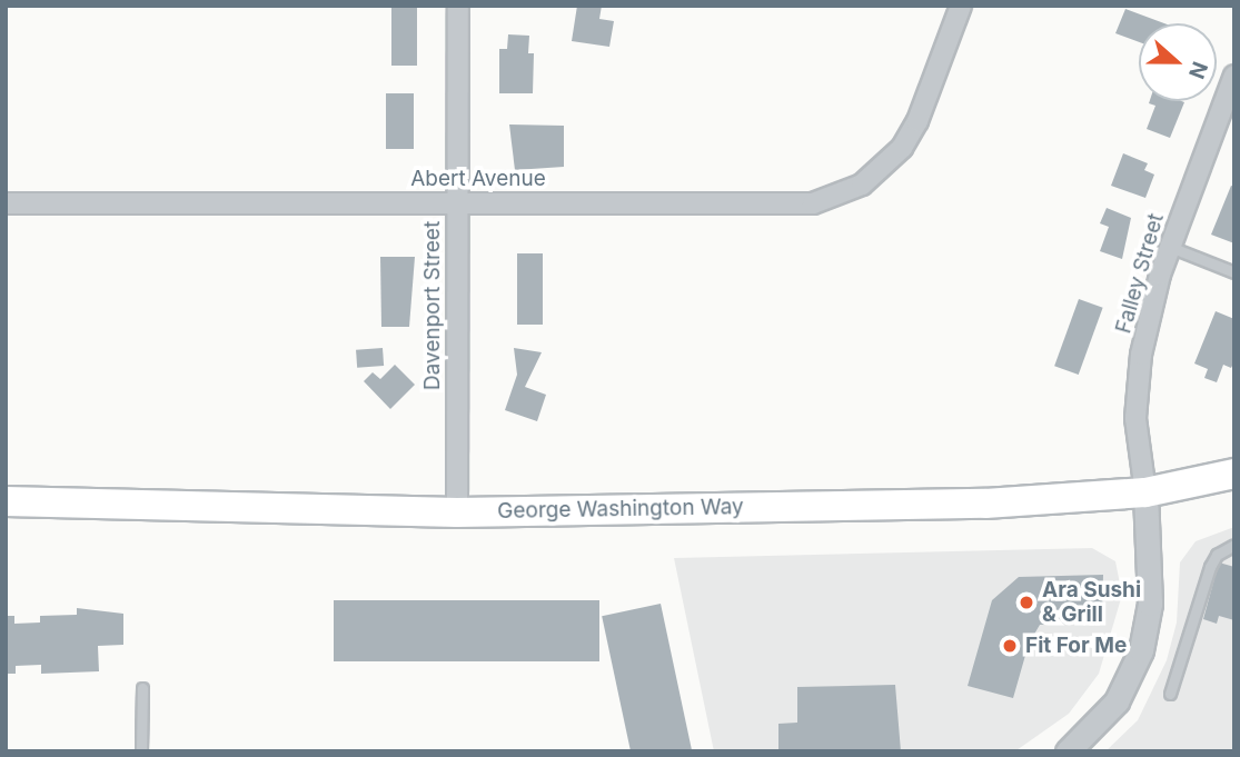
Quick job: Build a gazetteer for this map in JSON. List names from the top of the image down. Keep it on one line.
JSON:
{"streets":{"main road":["George Washington Way"],"street":["Abert Avenue","Falley Street","Davenport Street"]},"crossings":[["Abert Avenue","Davenport Street"],["Falley Street","George Washington Way"],["Davenport Street","George Washington Way"]],"places":["Ara Sushi & Grill","Fit For Me"],"north":"right"}
